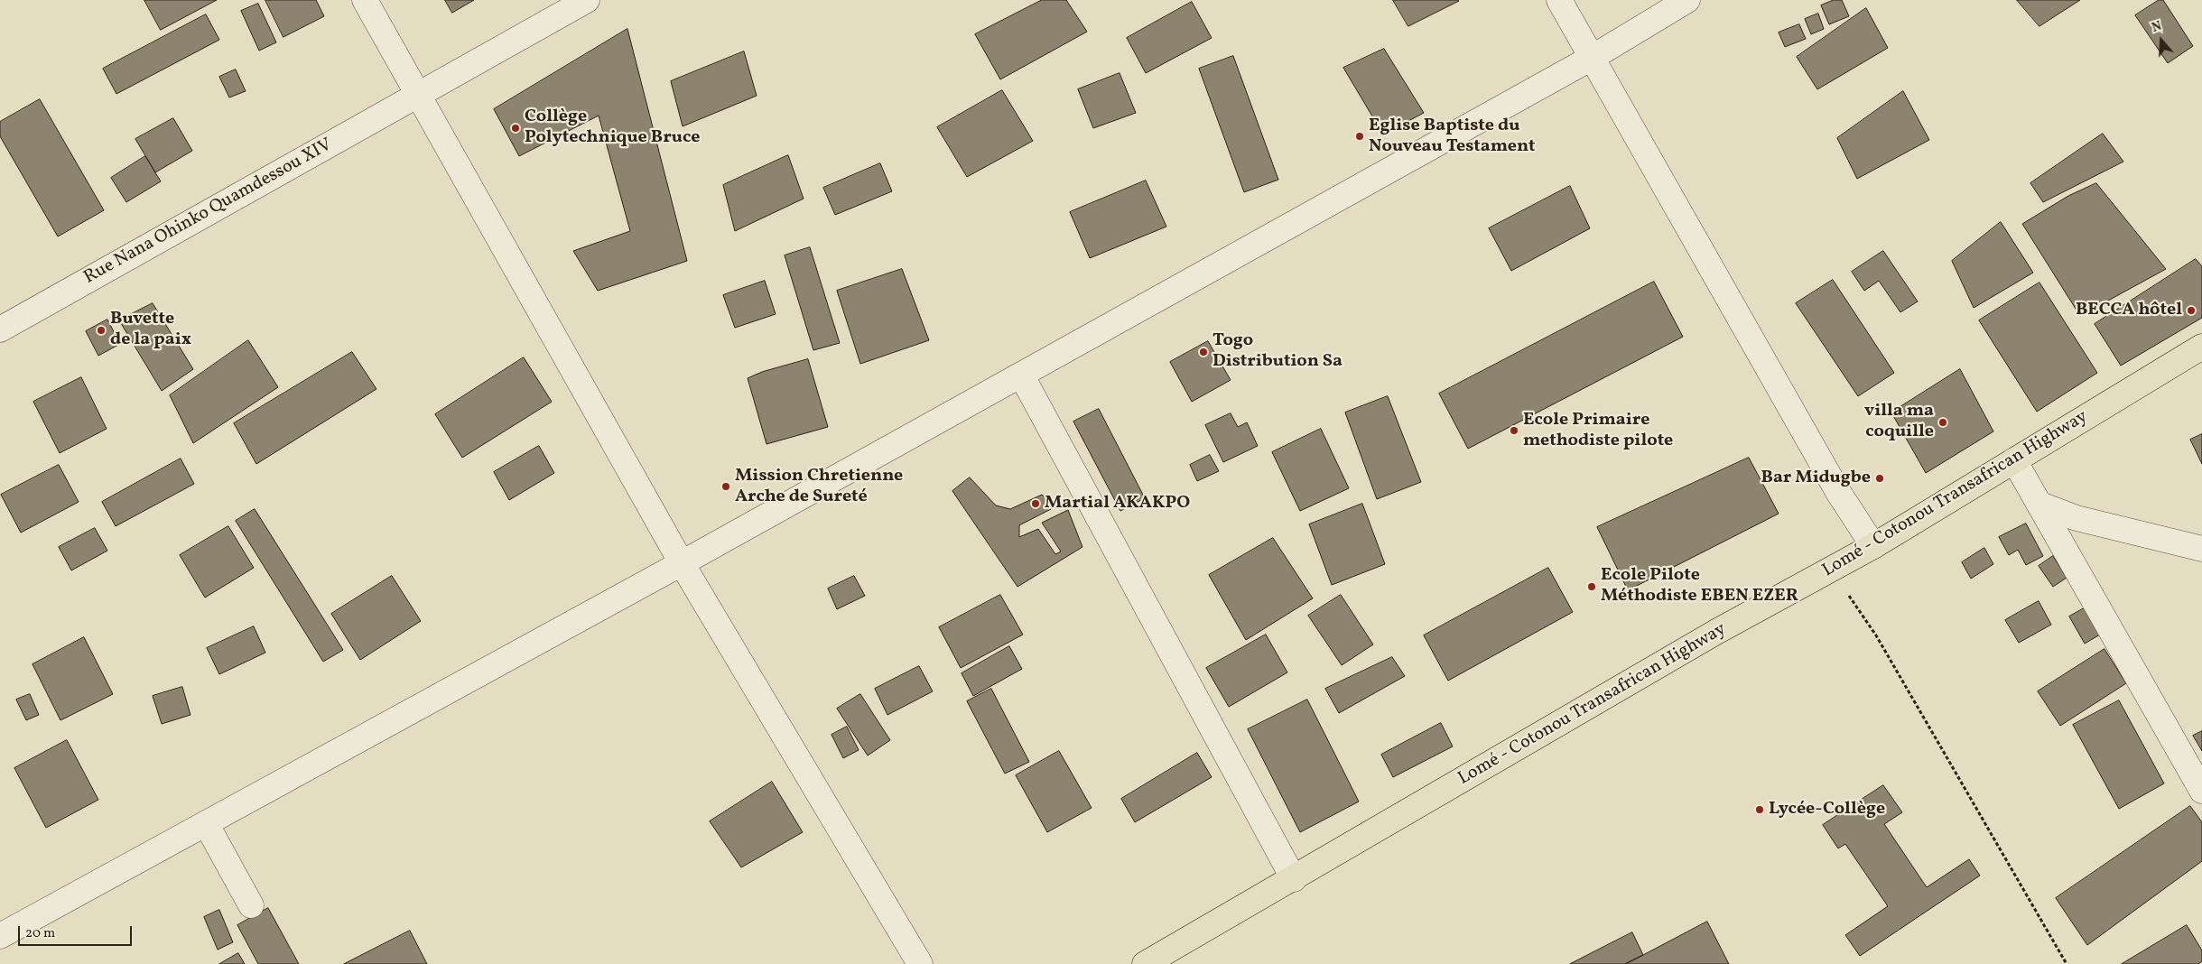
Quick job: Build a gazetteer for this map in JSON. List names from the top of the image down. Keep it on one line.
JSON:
{"streets":{"highway":["Lomé - Cotonou Transafrican Highway"],"street":["Rue Nana Ohinko Quamdessou XIV"]},"places":["Collège Polytechnique Bruce","Eglise Baptiste du Nouveau Testament","BECCA hôtel","Buvette de la paix","Togo Distribution Sa","villa ma coquille","Ecole Primaire methodiste pilote","Bar Midugbe","Mission Chretienne Arche de Sureté","Martial AKAKPO","Ecole Pilote Méthodiste EBEN EZER","Lycée-Collège"],"scale_bar":"20 m","north":"top"}
